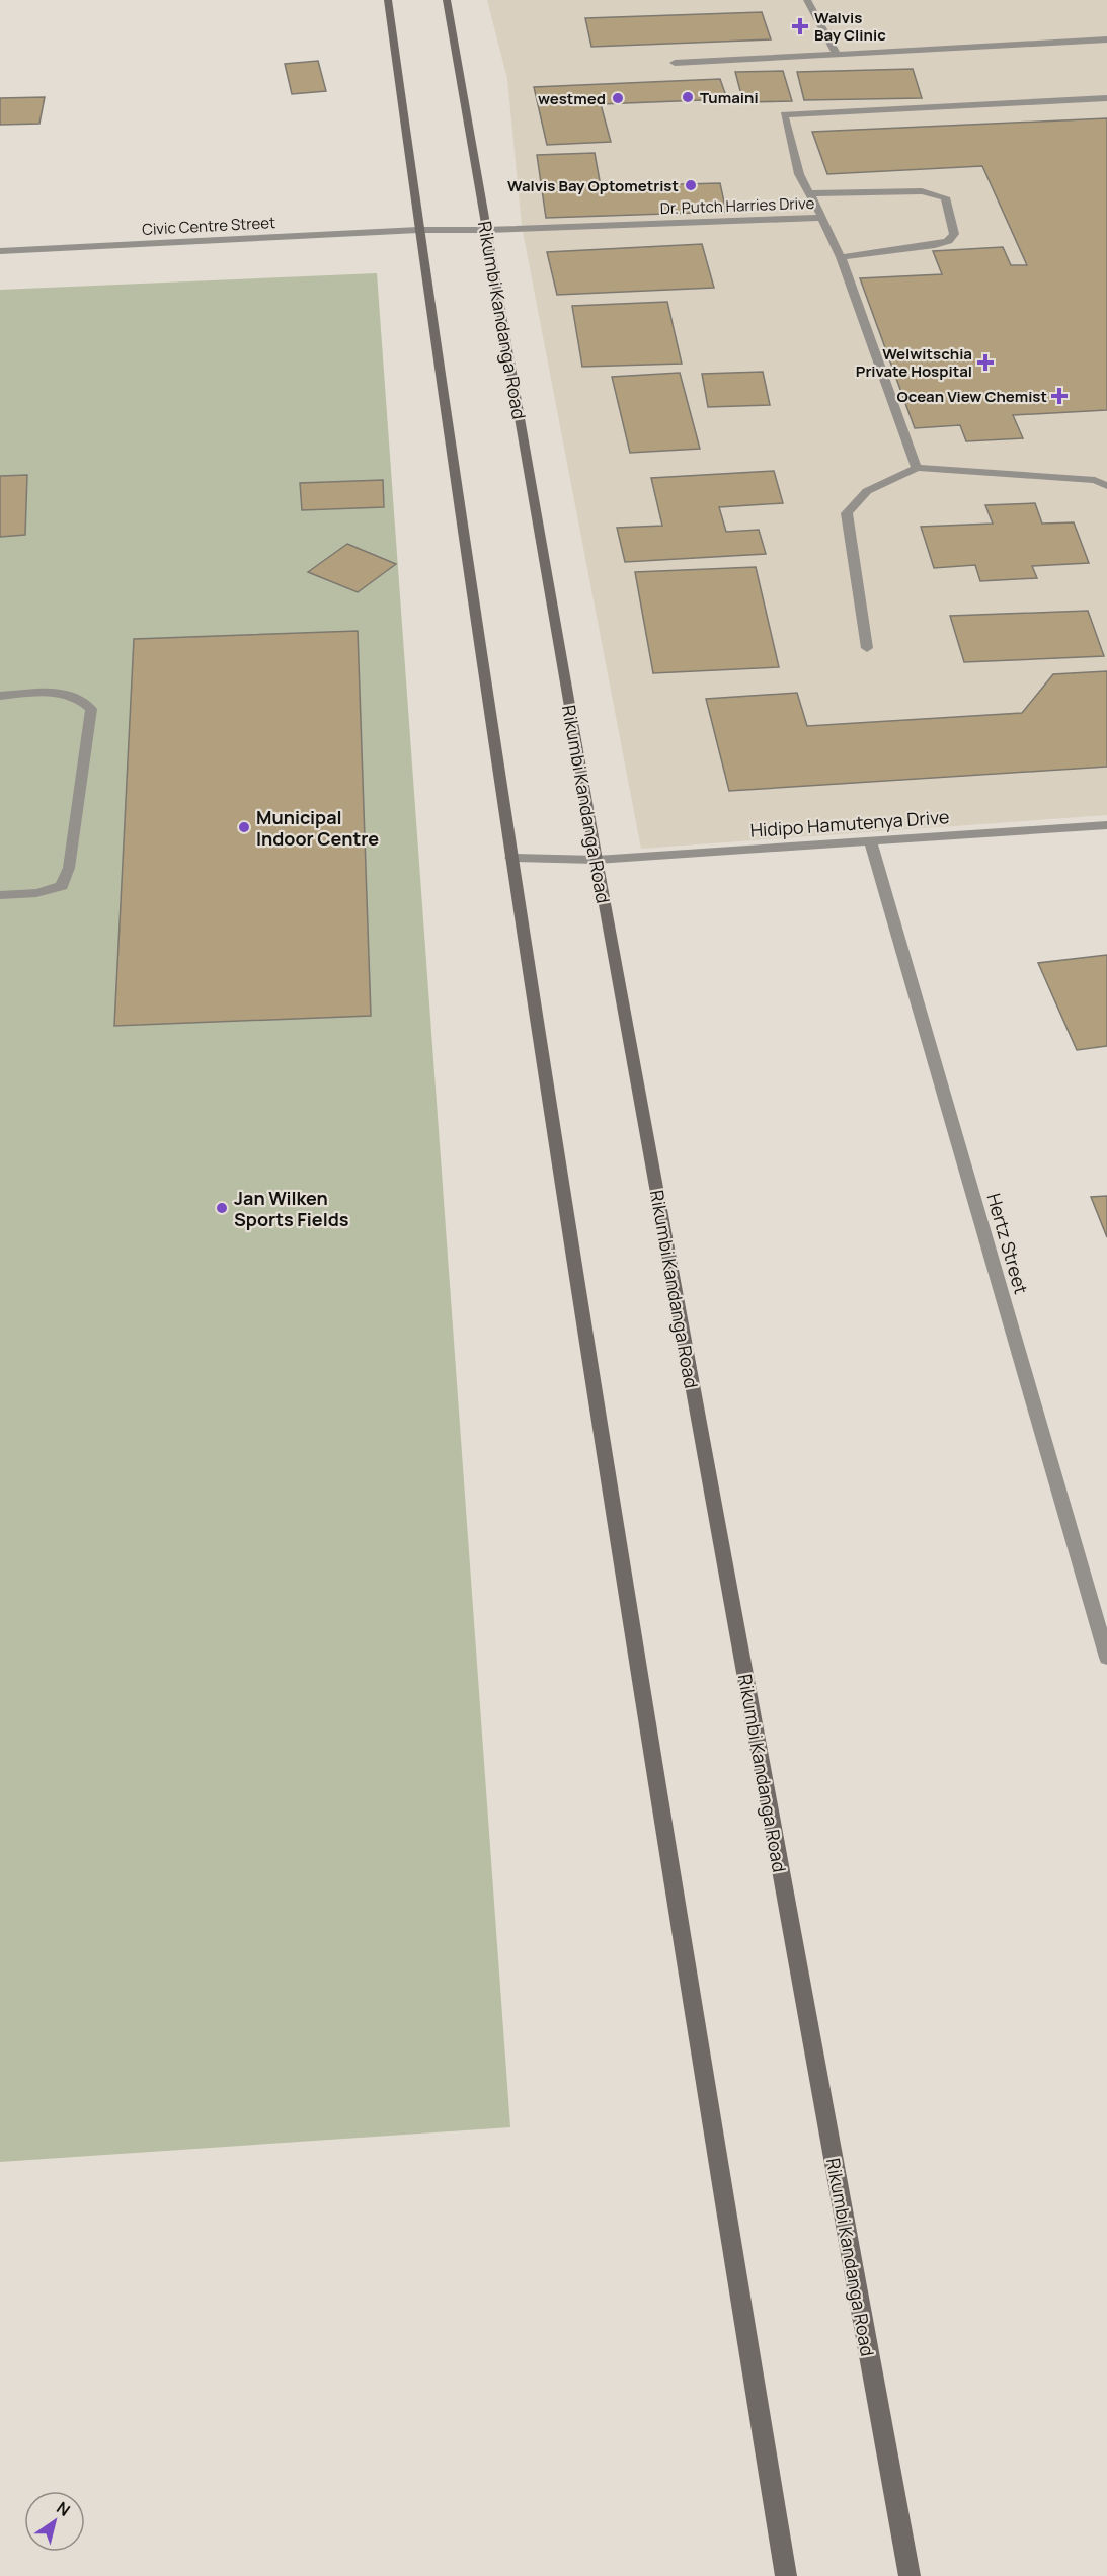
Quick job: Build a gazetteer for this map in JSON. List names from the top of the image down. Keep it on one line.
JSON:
{"streets":{"main road":["Rikumbi Kandanga Road"],"street":["Dr. Putch Harries Drive","Civic Centre Street","Hidipo Hamutenya Drive","Hertz Street"]},"crossings":[["Dr. Putch Harries Drive","Civic Centre Street"],["Dr. Putch Harries Drive","Rikumbi Kandanga Road"],["Rikumbi Kandanga Road","Hidipo Hamutenya Drive"],["Hidipo Hamutenya Drive","Hertz Street"]],"places":{"health":["Walvis Bay Clinic","Welwitschia Private Hospital","Ocean View Chemist"],"other":["Tumaini","westmed","Walvis Bay Optometrist","Municipal Indoor Centre","Jan Wilken Sports Fields"]},"north":"top right"}
